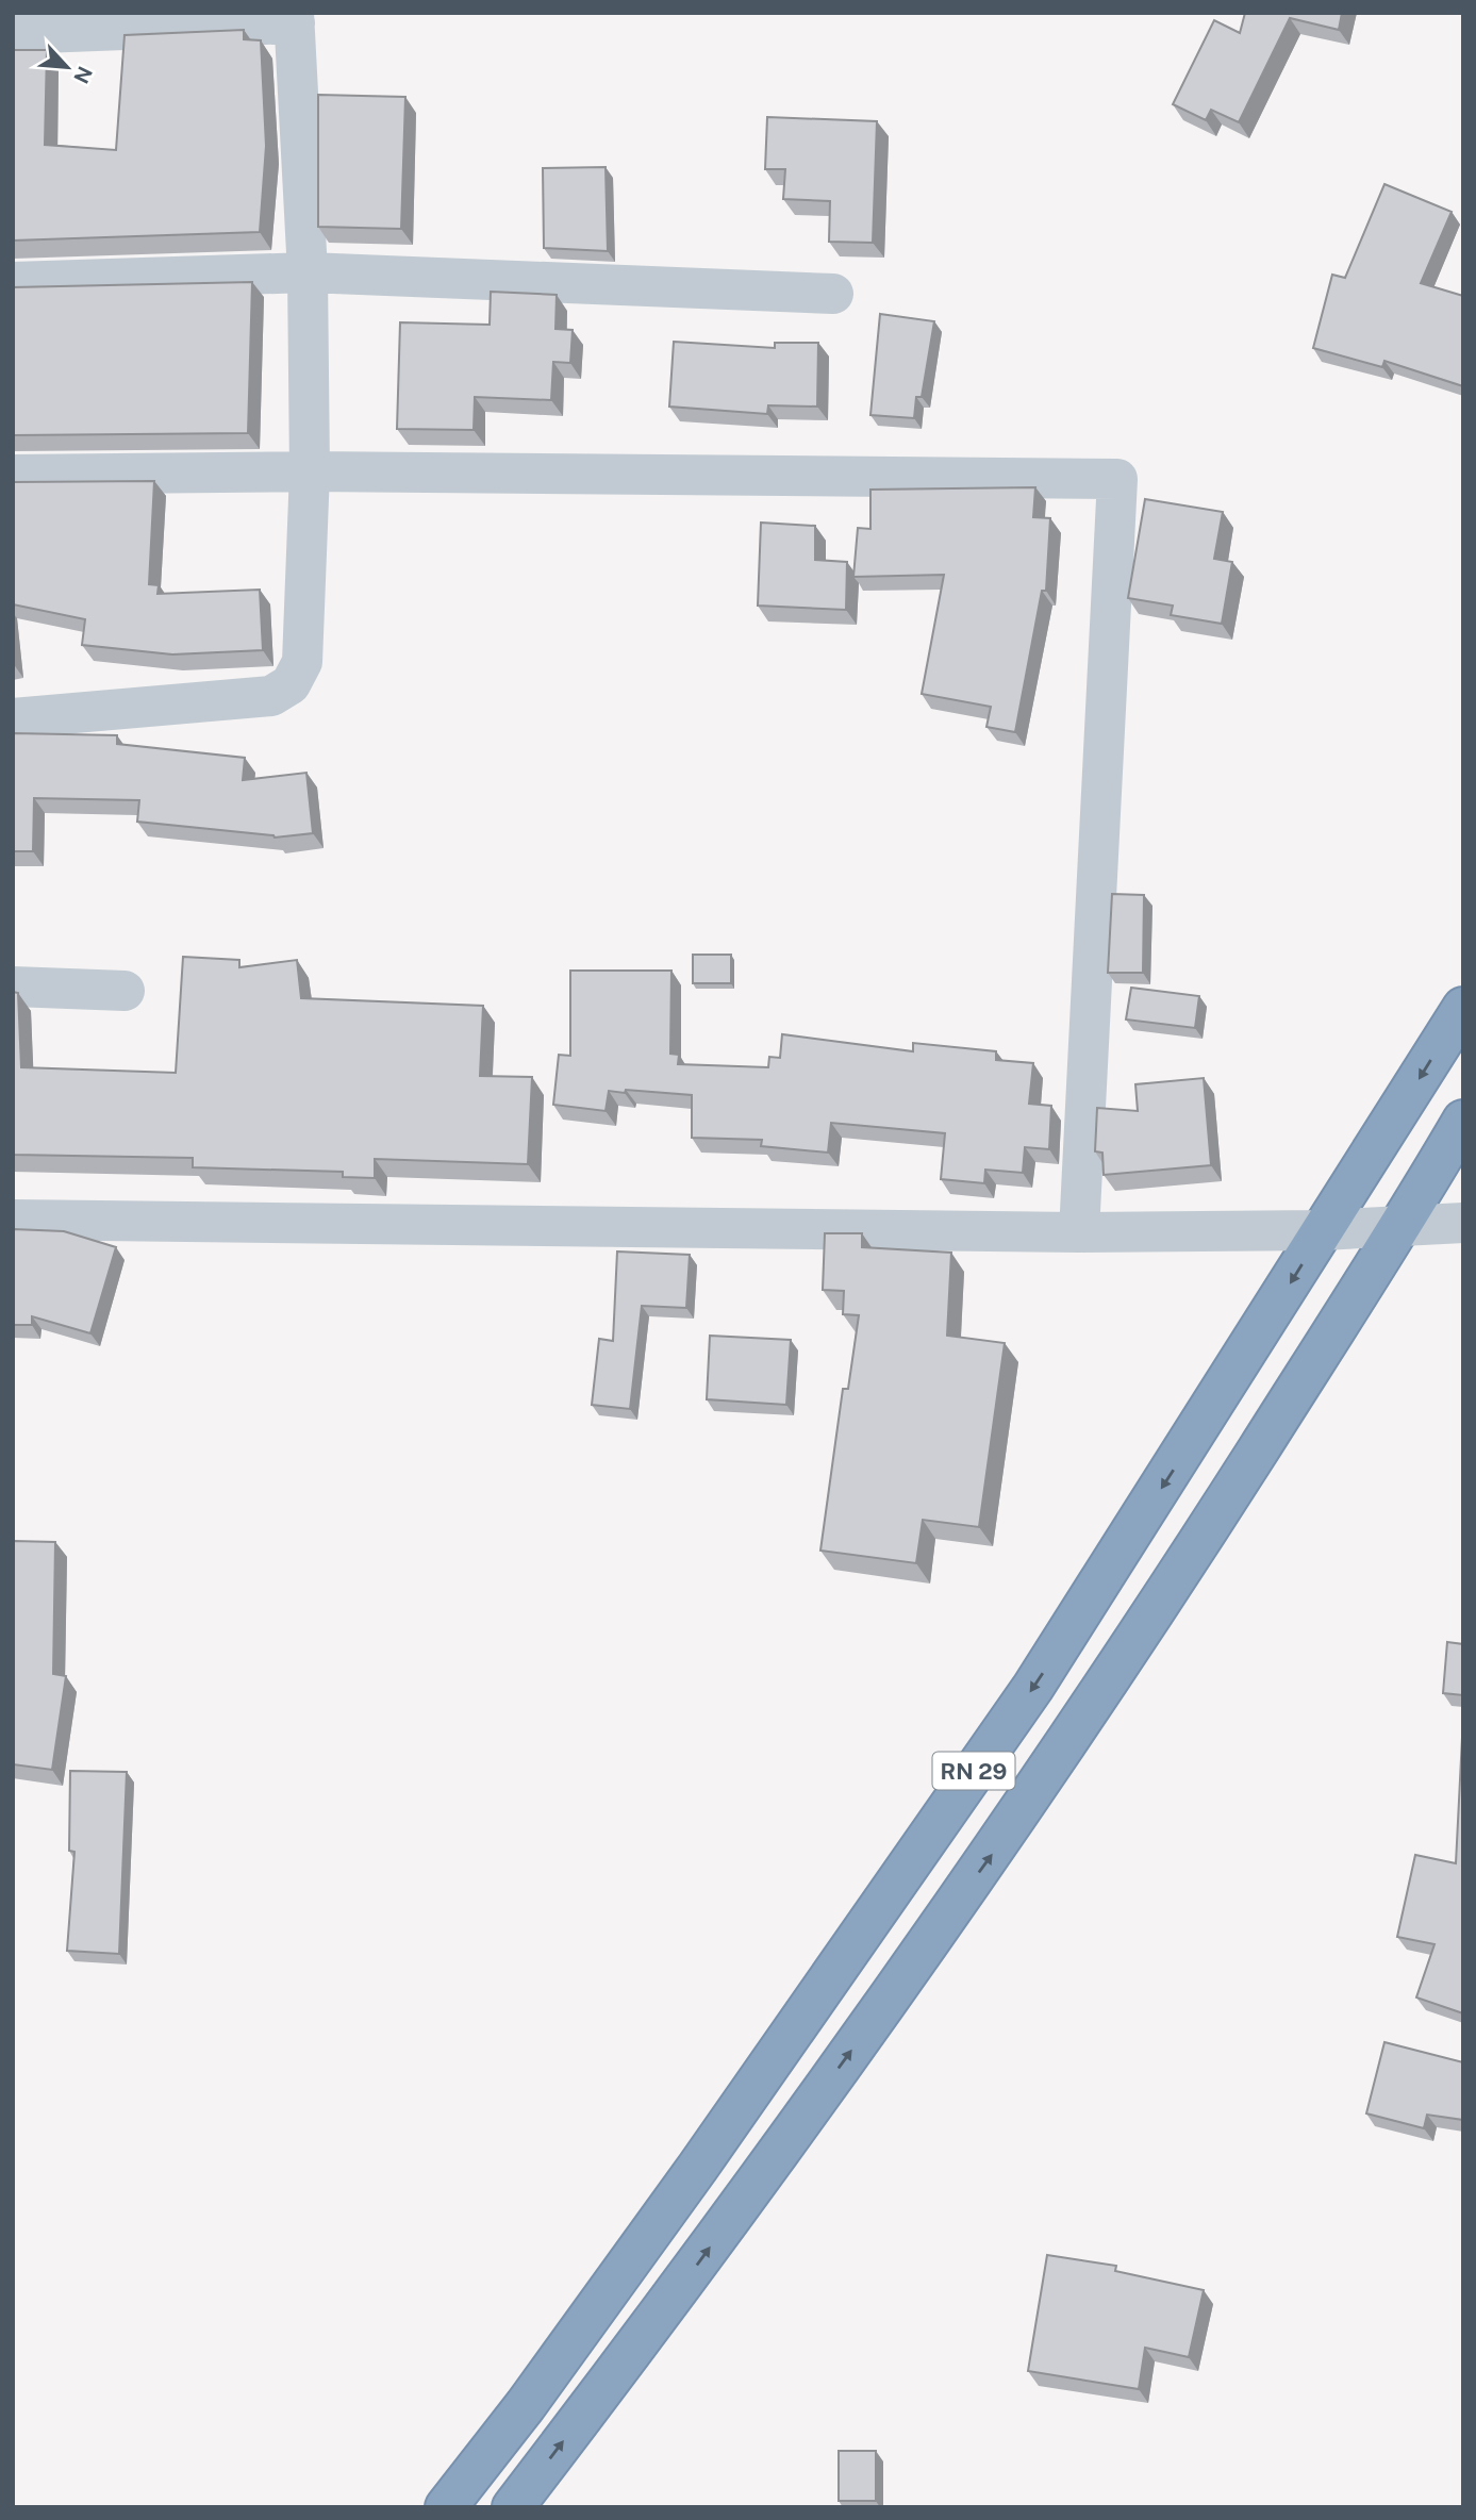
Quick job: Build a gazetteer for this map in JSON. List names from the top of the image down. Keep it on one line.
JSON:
{"streets":{"highway":["RN 29"]},"north":"bottom right"}
